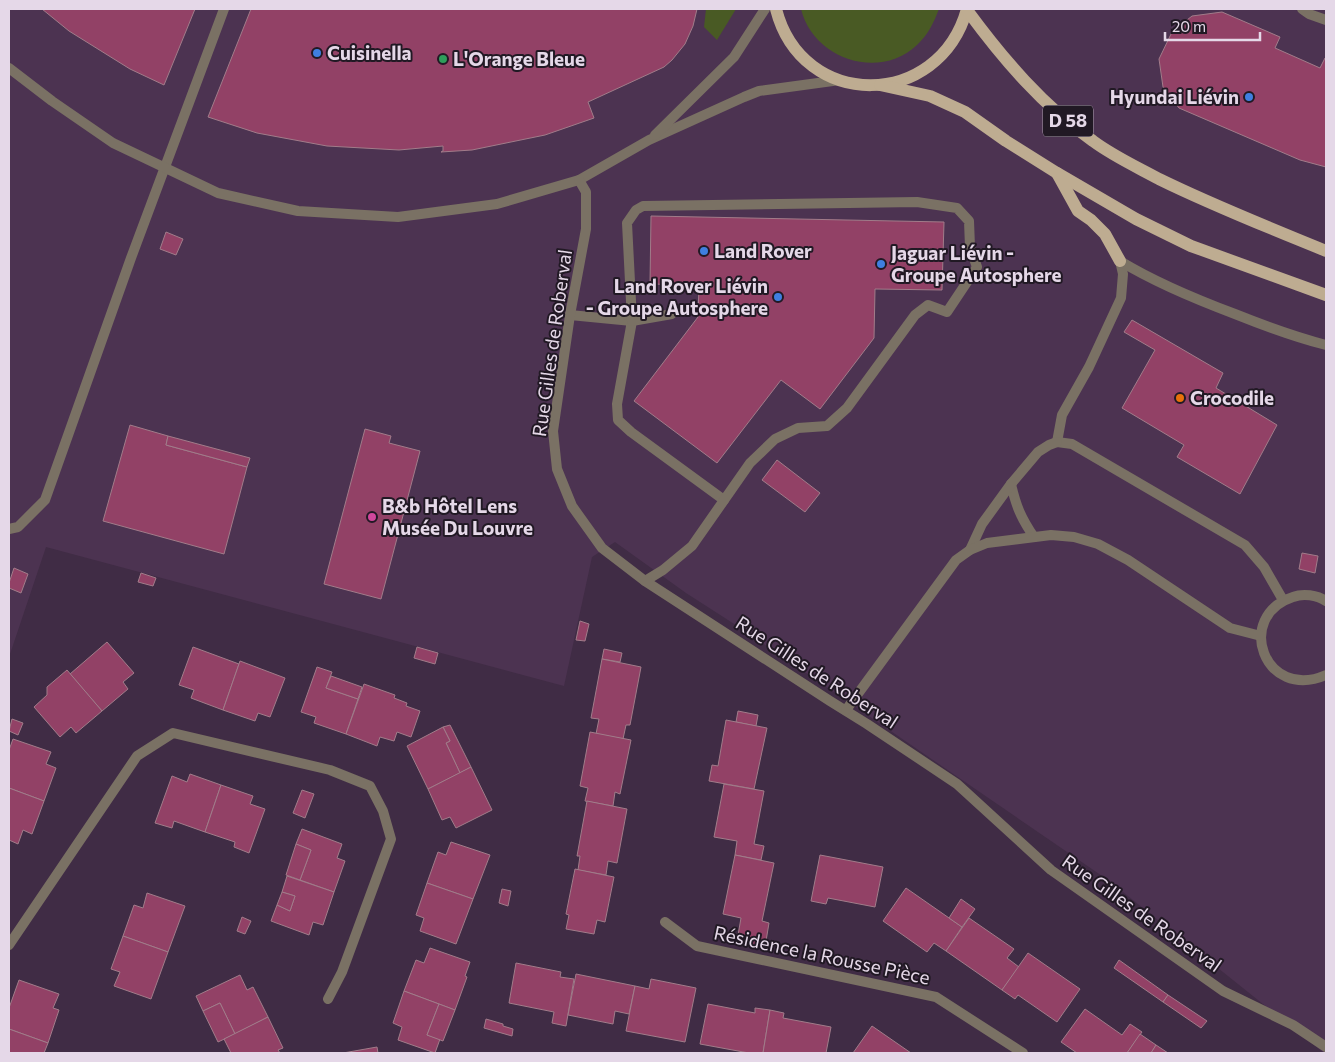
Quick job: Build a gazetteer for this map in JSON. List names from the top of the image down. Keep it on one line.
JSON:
{"streets":{"main road":["D 58"],"street":["Rue Gilles de Roberval","Résidence la Rousse Pièce"]},"places":["Cuisinella","L'Orange Bleue","Hyundai Liévin","Land Rover","Jaguar Liévin - Groupe Autosphere","Land Rover Liévin - Groupe Autosphere","Crocodile","B&b Hôtel Lens Musée Du Louvre"],"scale_bar":"20 m"}
